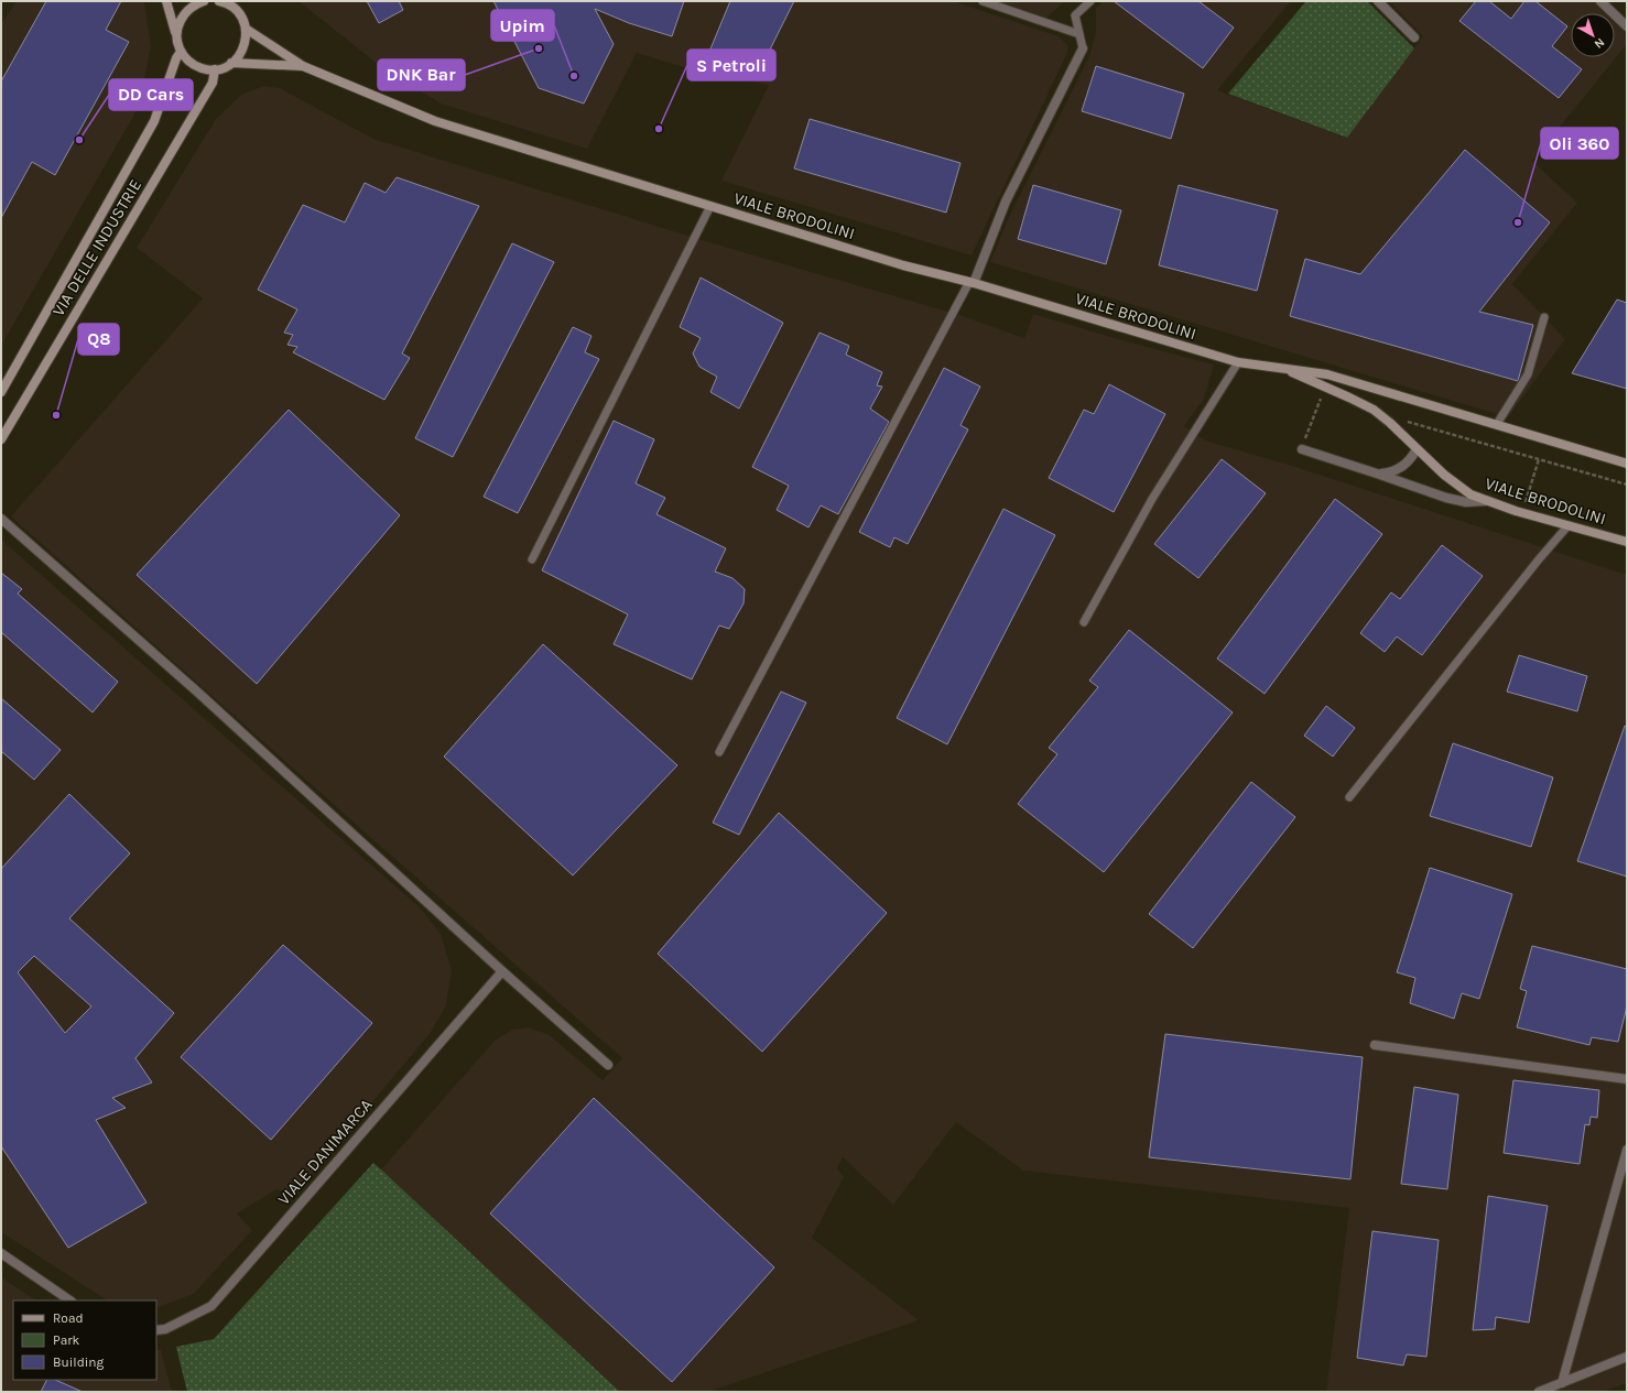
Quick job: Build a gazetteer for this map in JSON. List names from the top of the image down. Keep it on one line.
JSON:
{"streets":{"street":["VIALE BRODOLINI","VIA DELLE INDUSTRIE","VIALE DANIMARCA"]},"places":["DNK Bar","Upim","S Petroli","DD Cars","Oli 360","Q8"],"legend":["Road","Park","Building"],"north":"bottom right"}
